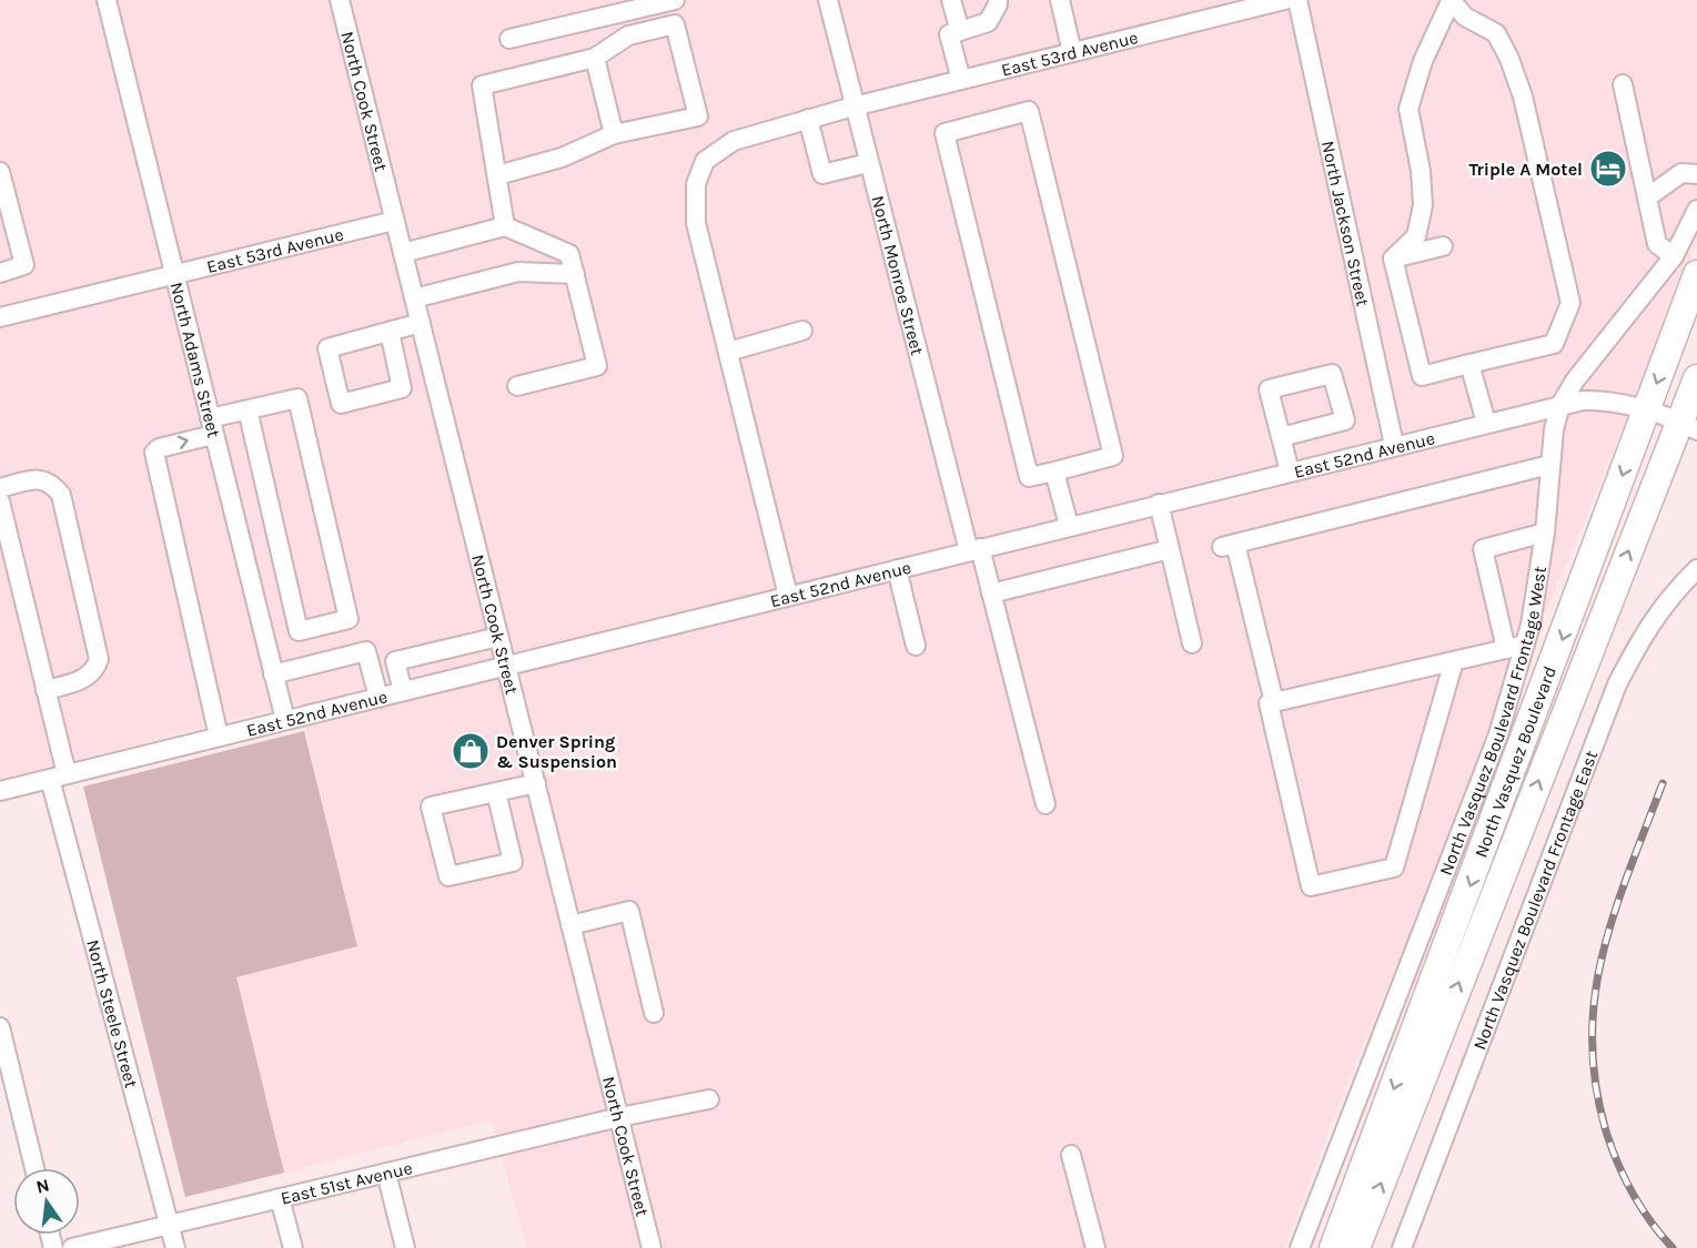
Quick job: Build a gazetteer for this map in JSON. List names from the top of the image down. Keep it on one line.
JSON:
{"streets":{"highway":["North Vasquez Boulevard"],"street":["East 53rd Avenue","North Cook Street","North Jackson Street","North Monroe Street","North Adams Street","East 52nd Avenue","North Vasquez Boulevard Frontage West","North Vasquez Boulevard Frontage East","North Steele Street","East 51st Avenue"]},"crossings":[["East 53rd Avenue","North Cook Street"],["East 53rd Avenue","North Monroe Street"],["East 53rd Avenue","North Adams Street"],["East 53rd Avenue","East 52nd Avenue"],["North Cook Street","East 52nd Avenue"],["North Cook Street","East 51st Avenue"],["North Jackson Street","East 52nd Avenue"],["North Monroe Street","East 52nd Avenue"],["North Adams Street","East 52nd Avenue"],["East 52nd Avenue","North Vasquez Boulevard Frontage West"],["East 52nd Avenue","North Vasquez Boulevard"],["East 52nd Avenue","North Steele Street"],["North Steele Street","East 51st Avenue"]],"places":{"hotel":["Triple A Motel"],"shop":["Denver Spring & Suspension"]},"north":"top"}
